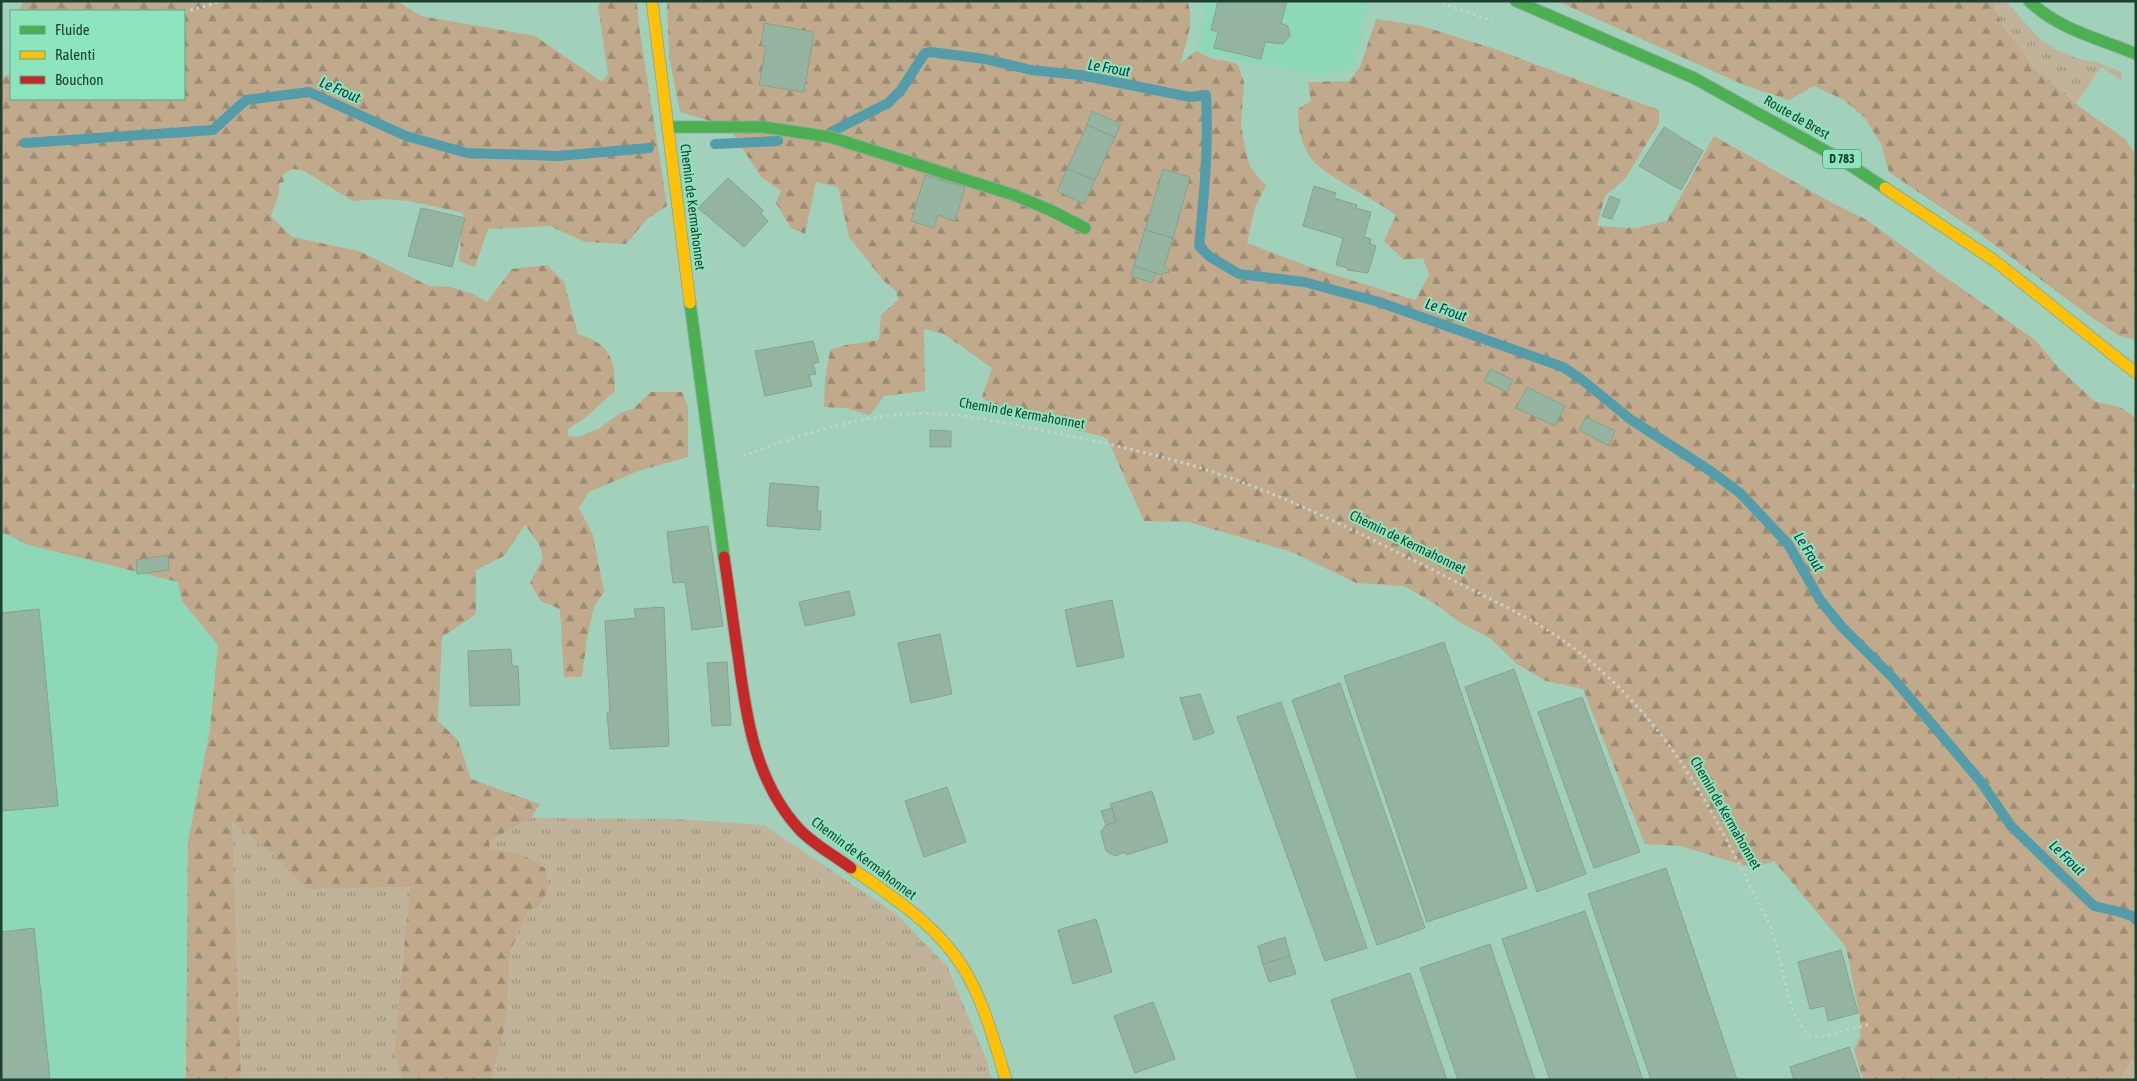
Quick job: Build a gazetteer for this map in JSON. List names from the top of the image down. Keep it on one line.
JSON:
{"streets":{"street":["Route de Brest","D 783","Chemin de Kermahonnet"]},"water":["Le Frout"],"legend":["Fluide","Ralenti","Bouchon"]}
